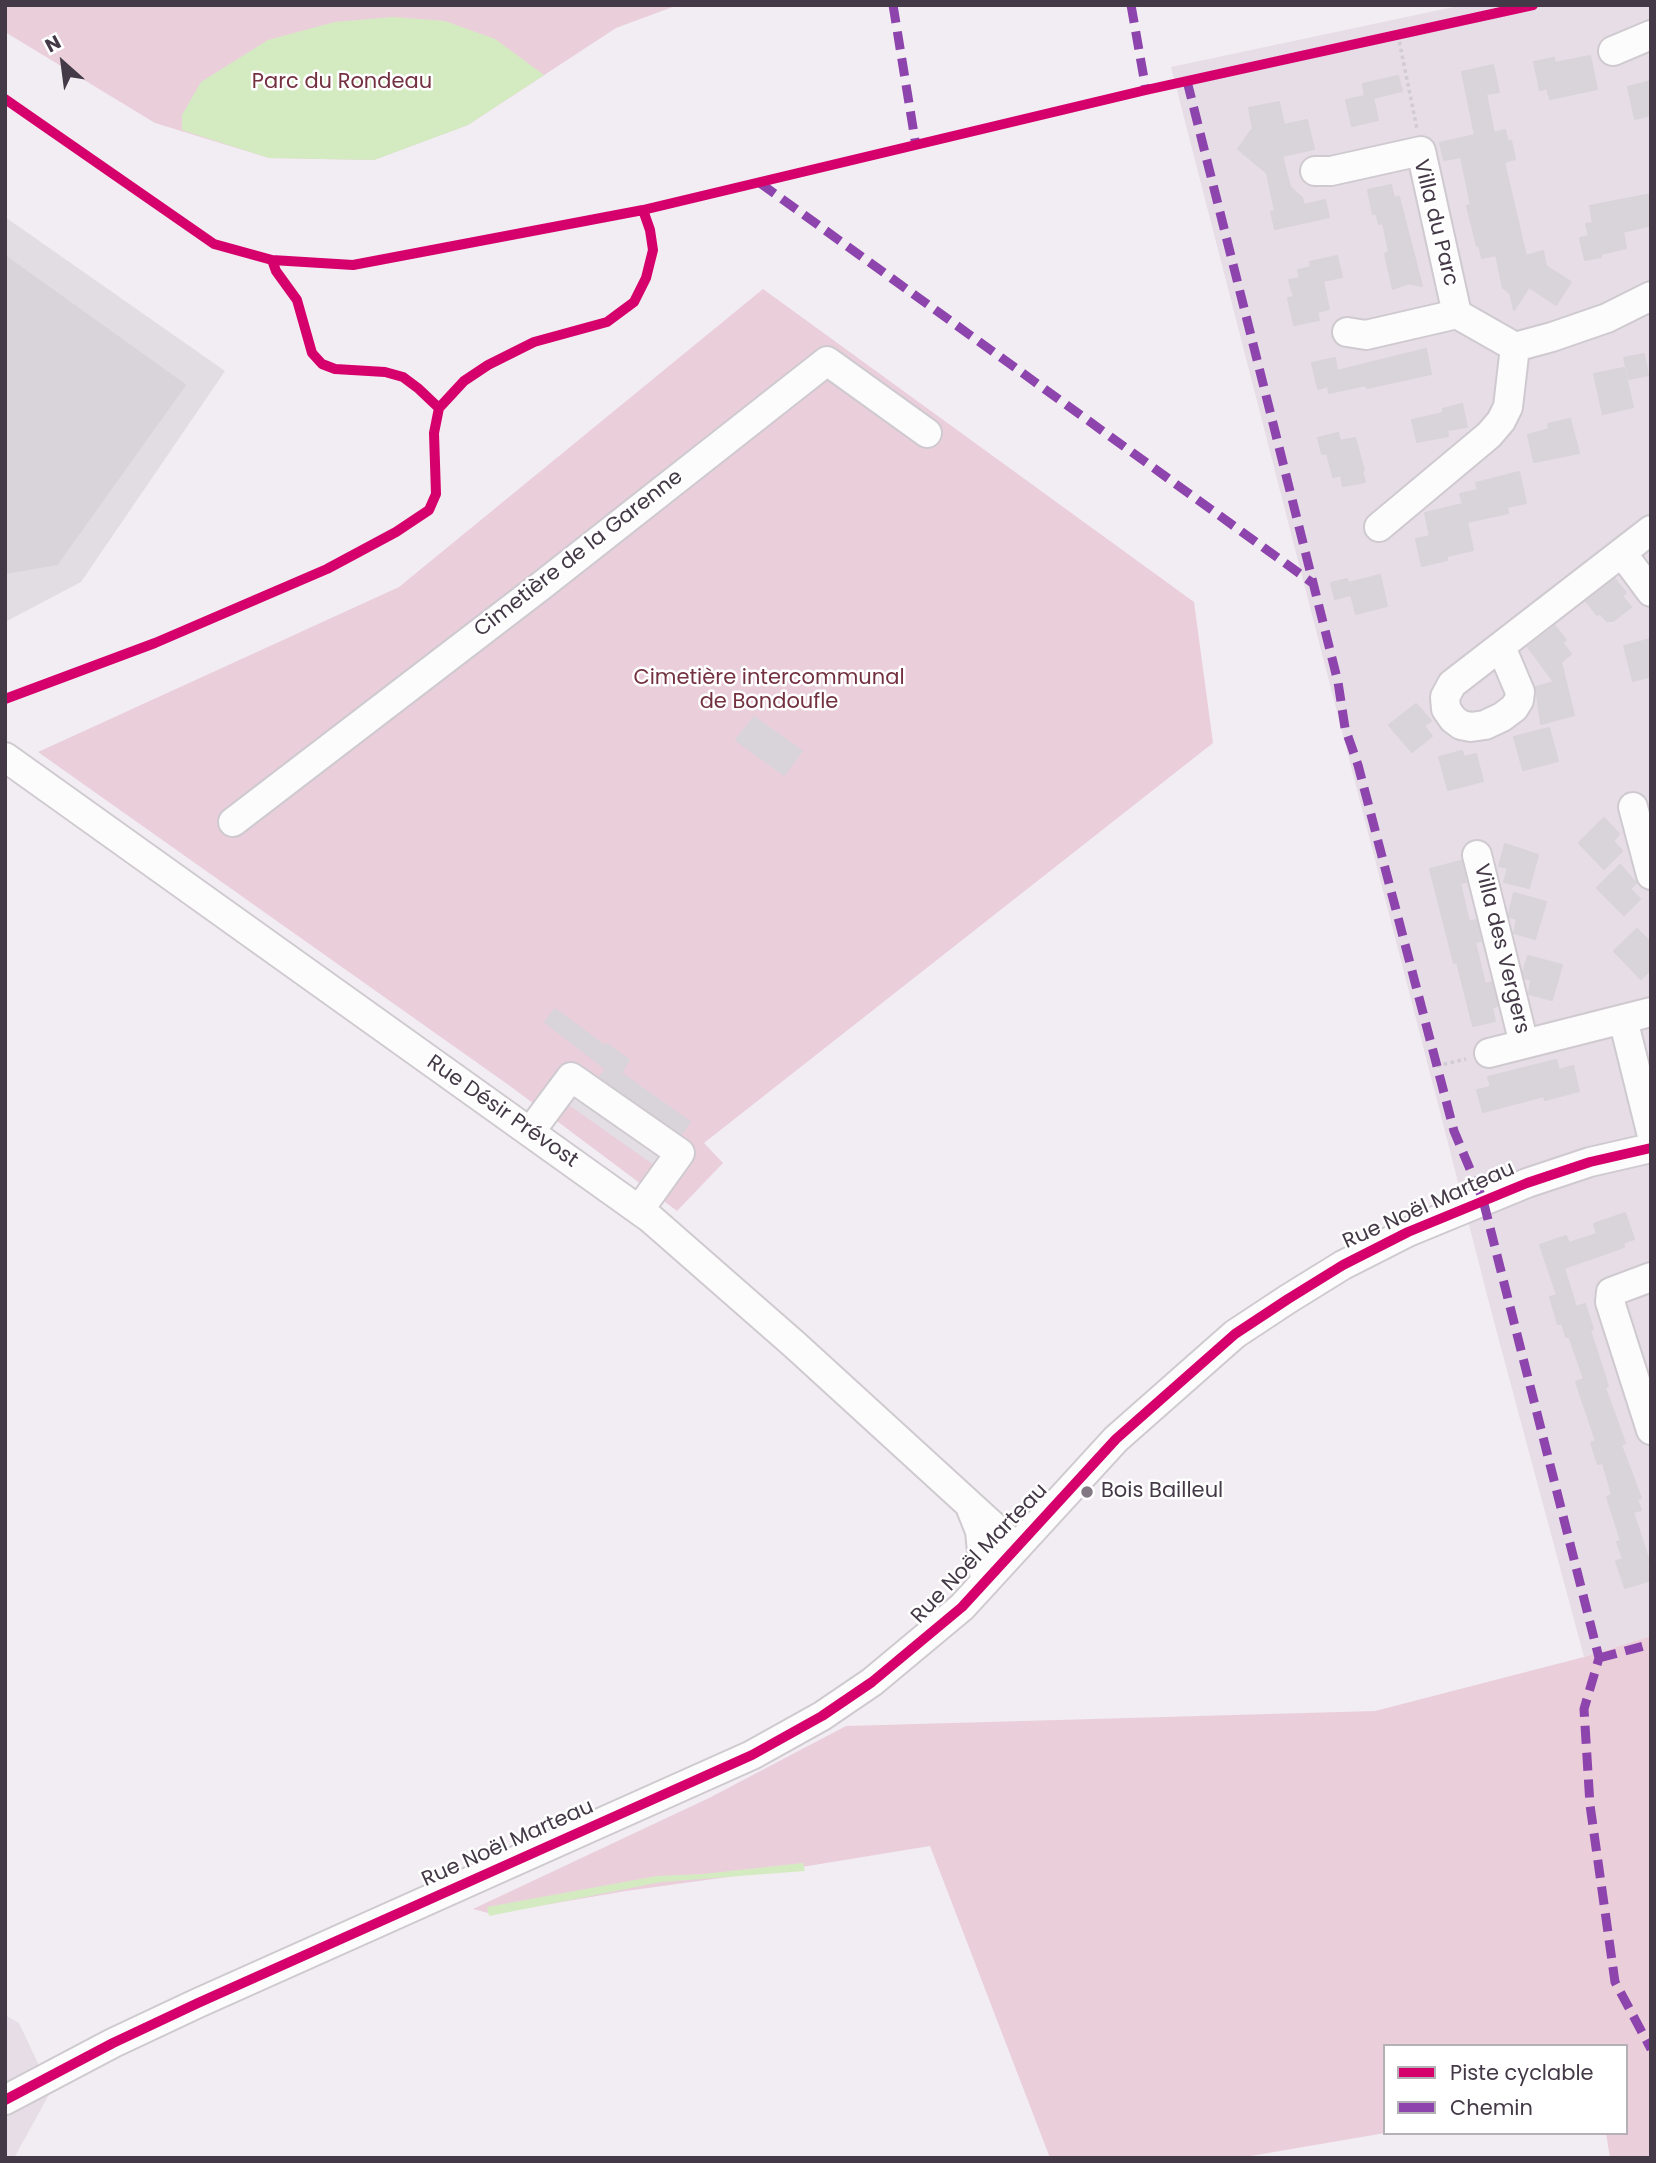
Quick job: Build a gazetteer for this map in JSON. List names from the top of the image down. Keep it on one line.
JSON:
{"streets":{"street":["Villa du Parc","Cimetière de la Garenne","Villa des Vergers","Rue Désir Prévost","Rue Noël Marteau"]},"crossings":[["Rue Désir Prévost","Rue Noël Marteau"]],"parks":["Parc du Rondeau","Cimetière intercommunal de Bondoufle"],"places":["Bois Bailleul"],"legend":["Piste cyclable","Chemin"],"north":"top left"}
